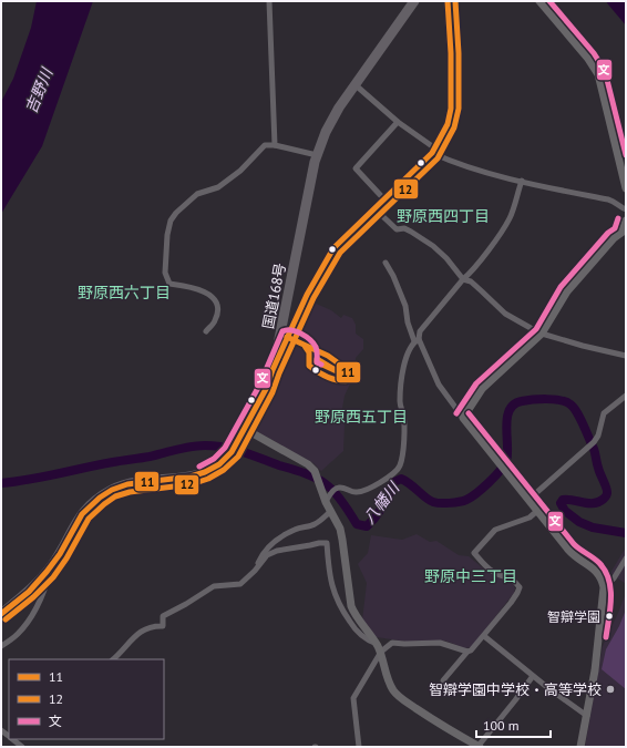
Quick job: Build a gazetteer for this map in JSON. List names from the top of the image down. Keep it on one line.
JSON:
{"streets":{"highway":["国道168号"]},"districts":["野原西四丁目","野原西六丁目","野原西五丁目","野原中三丁目"],"water":["吉野川","八幡川"],"places":["智辯学園","智辯学園中学校・高等学校"],"lines":["transit line 11","transit line 12","transit line 文"],"legend":["11","12","文"],"scale_bar":"100 m"}
